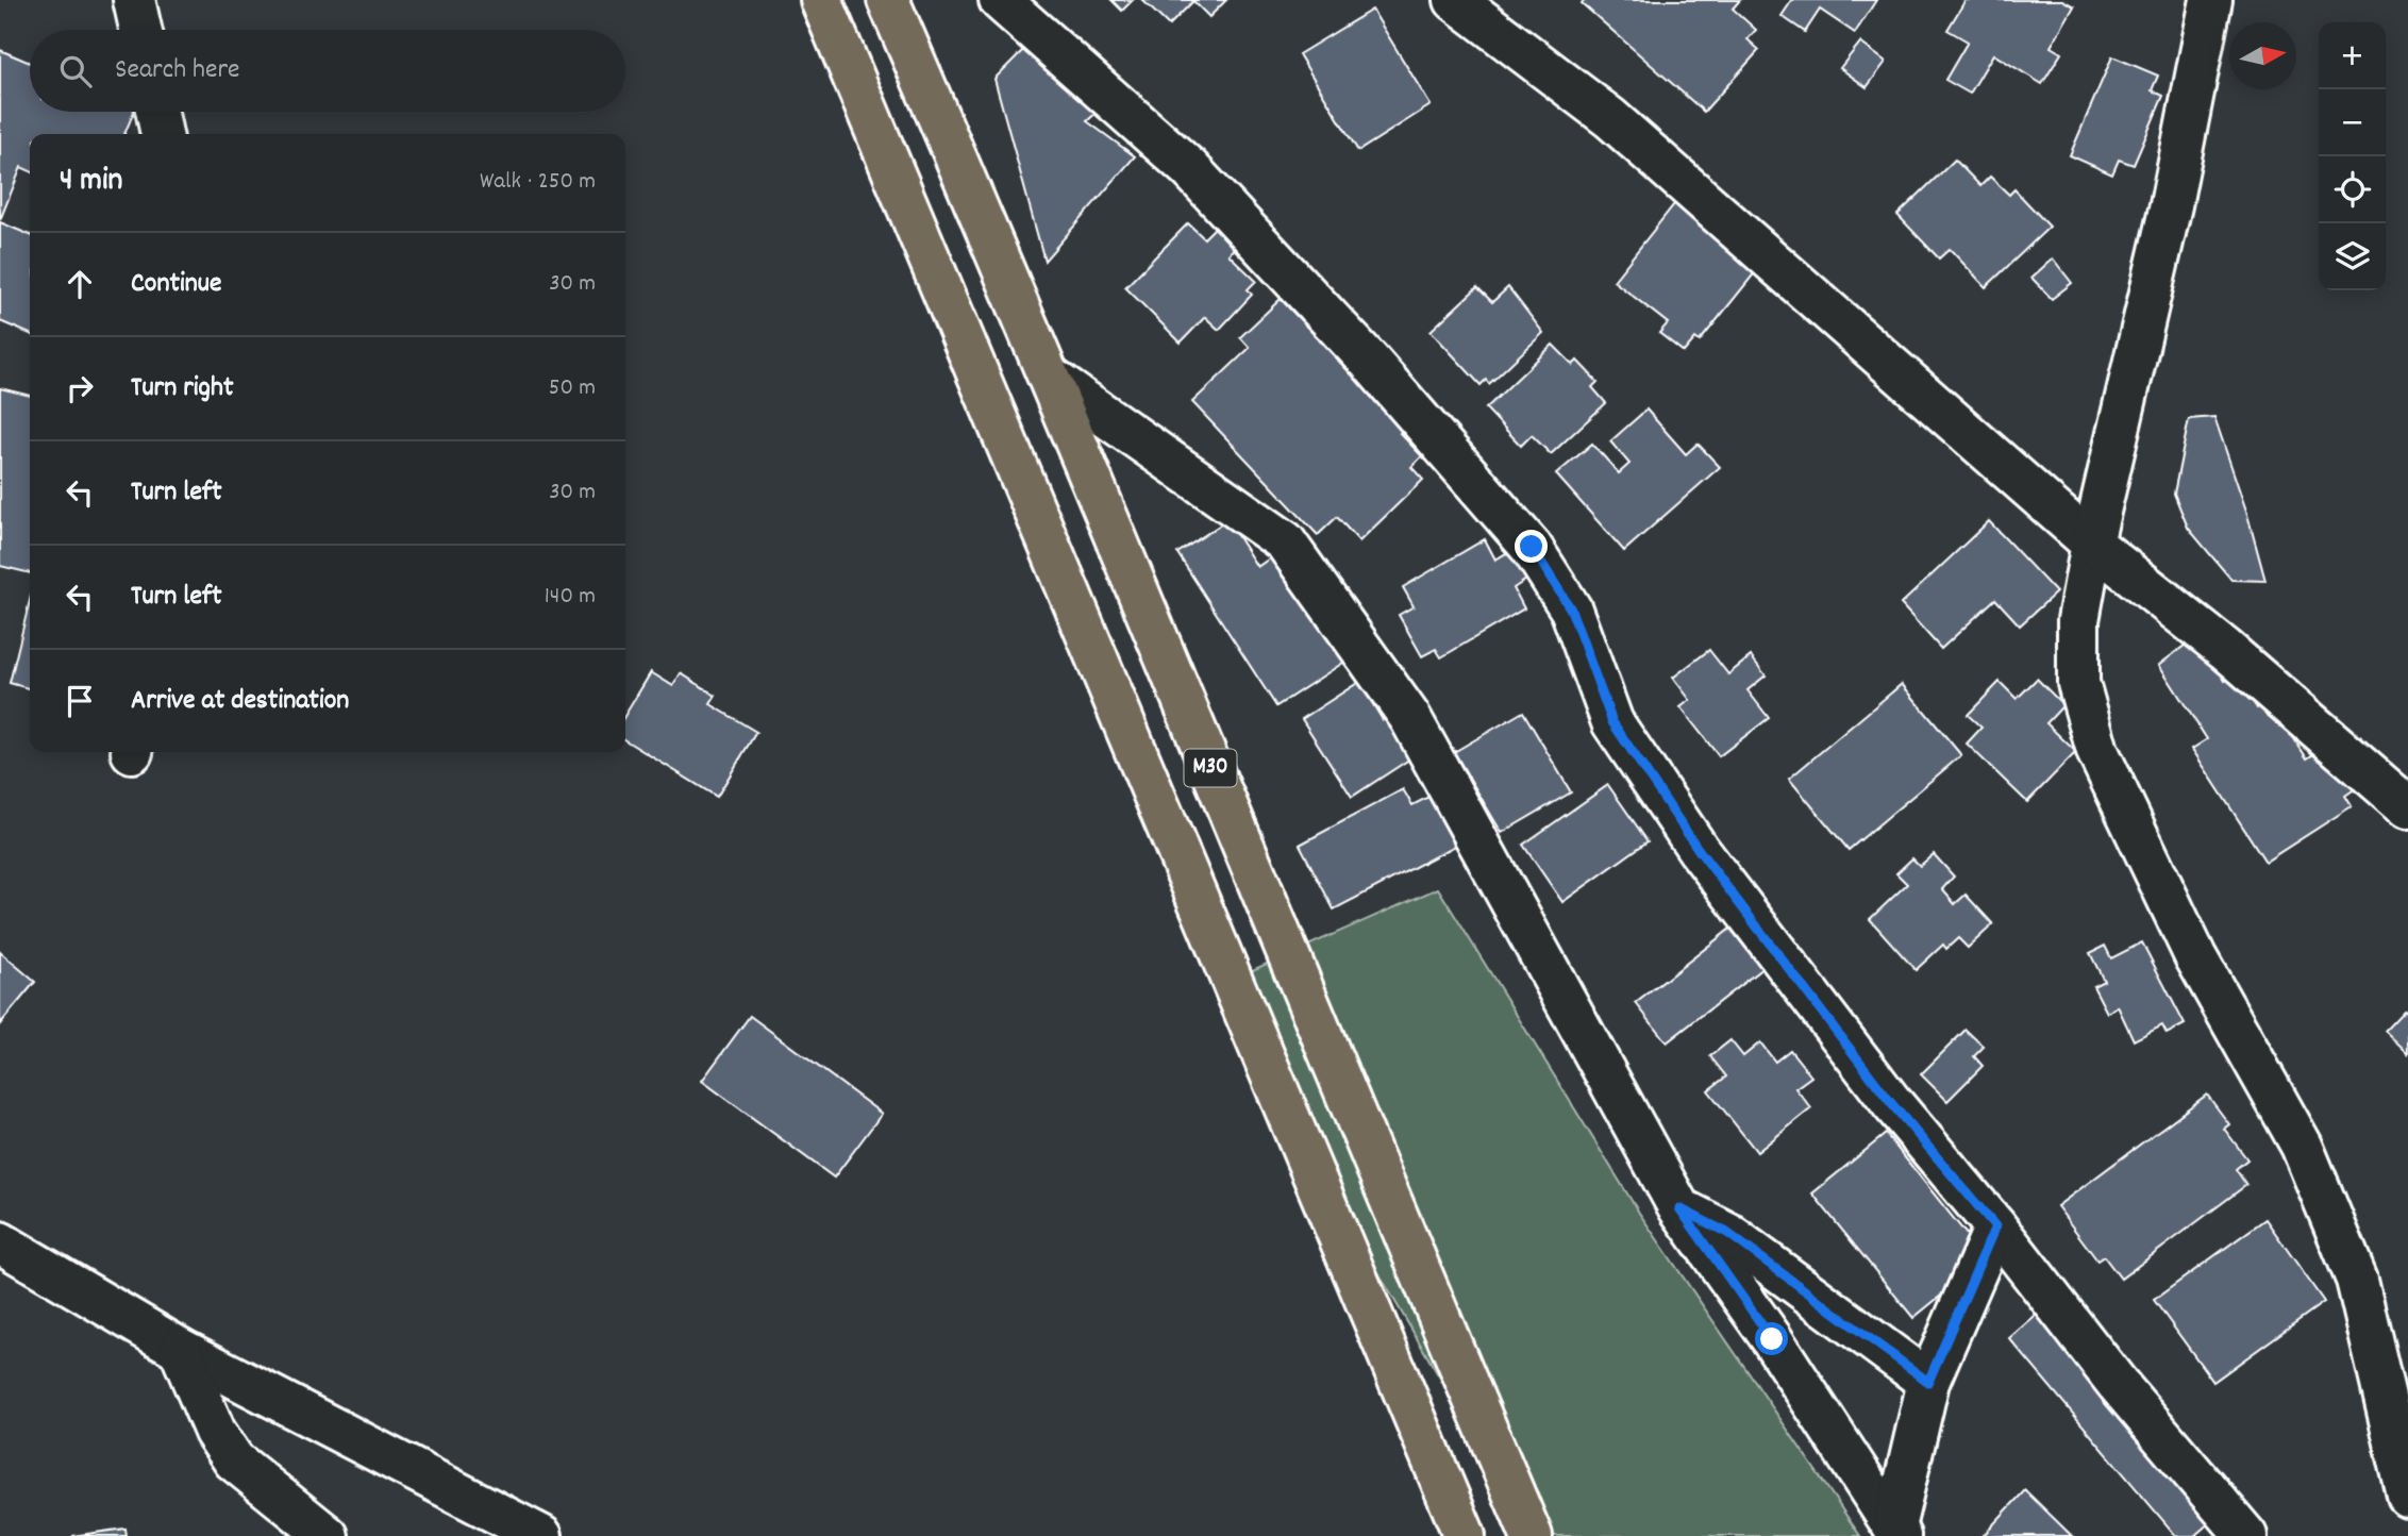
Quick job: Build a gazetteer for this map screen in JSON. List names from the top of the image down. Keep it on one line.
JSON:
{"streets":{"highway":["M30"]},"north":"right","page":{"map_buttons":["+","−"],"search":"Search here","heading":["4 min","Walk · 250 m"],"list":[["Continue","30 m"],["Turn right","50 m"],["Turn left","30 m"],["Turn left","140 m"],"Arrive at destination"]}}
